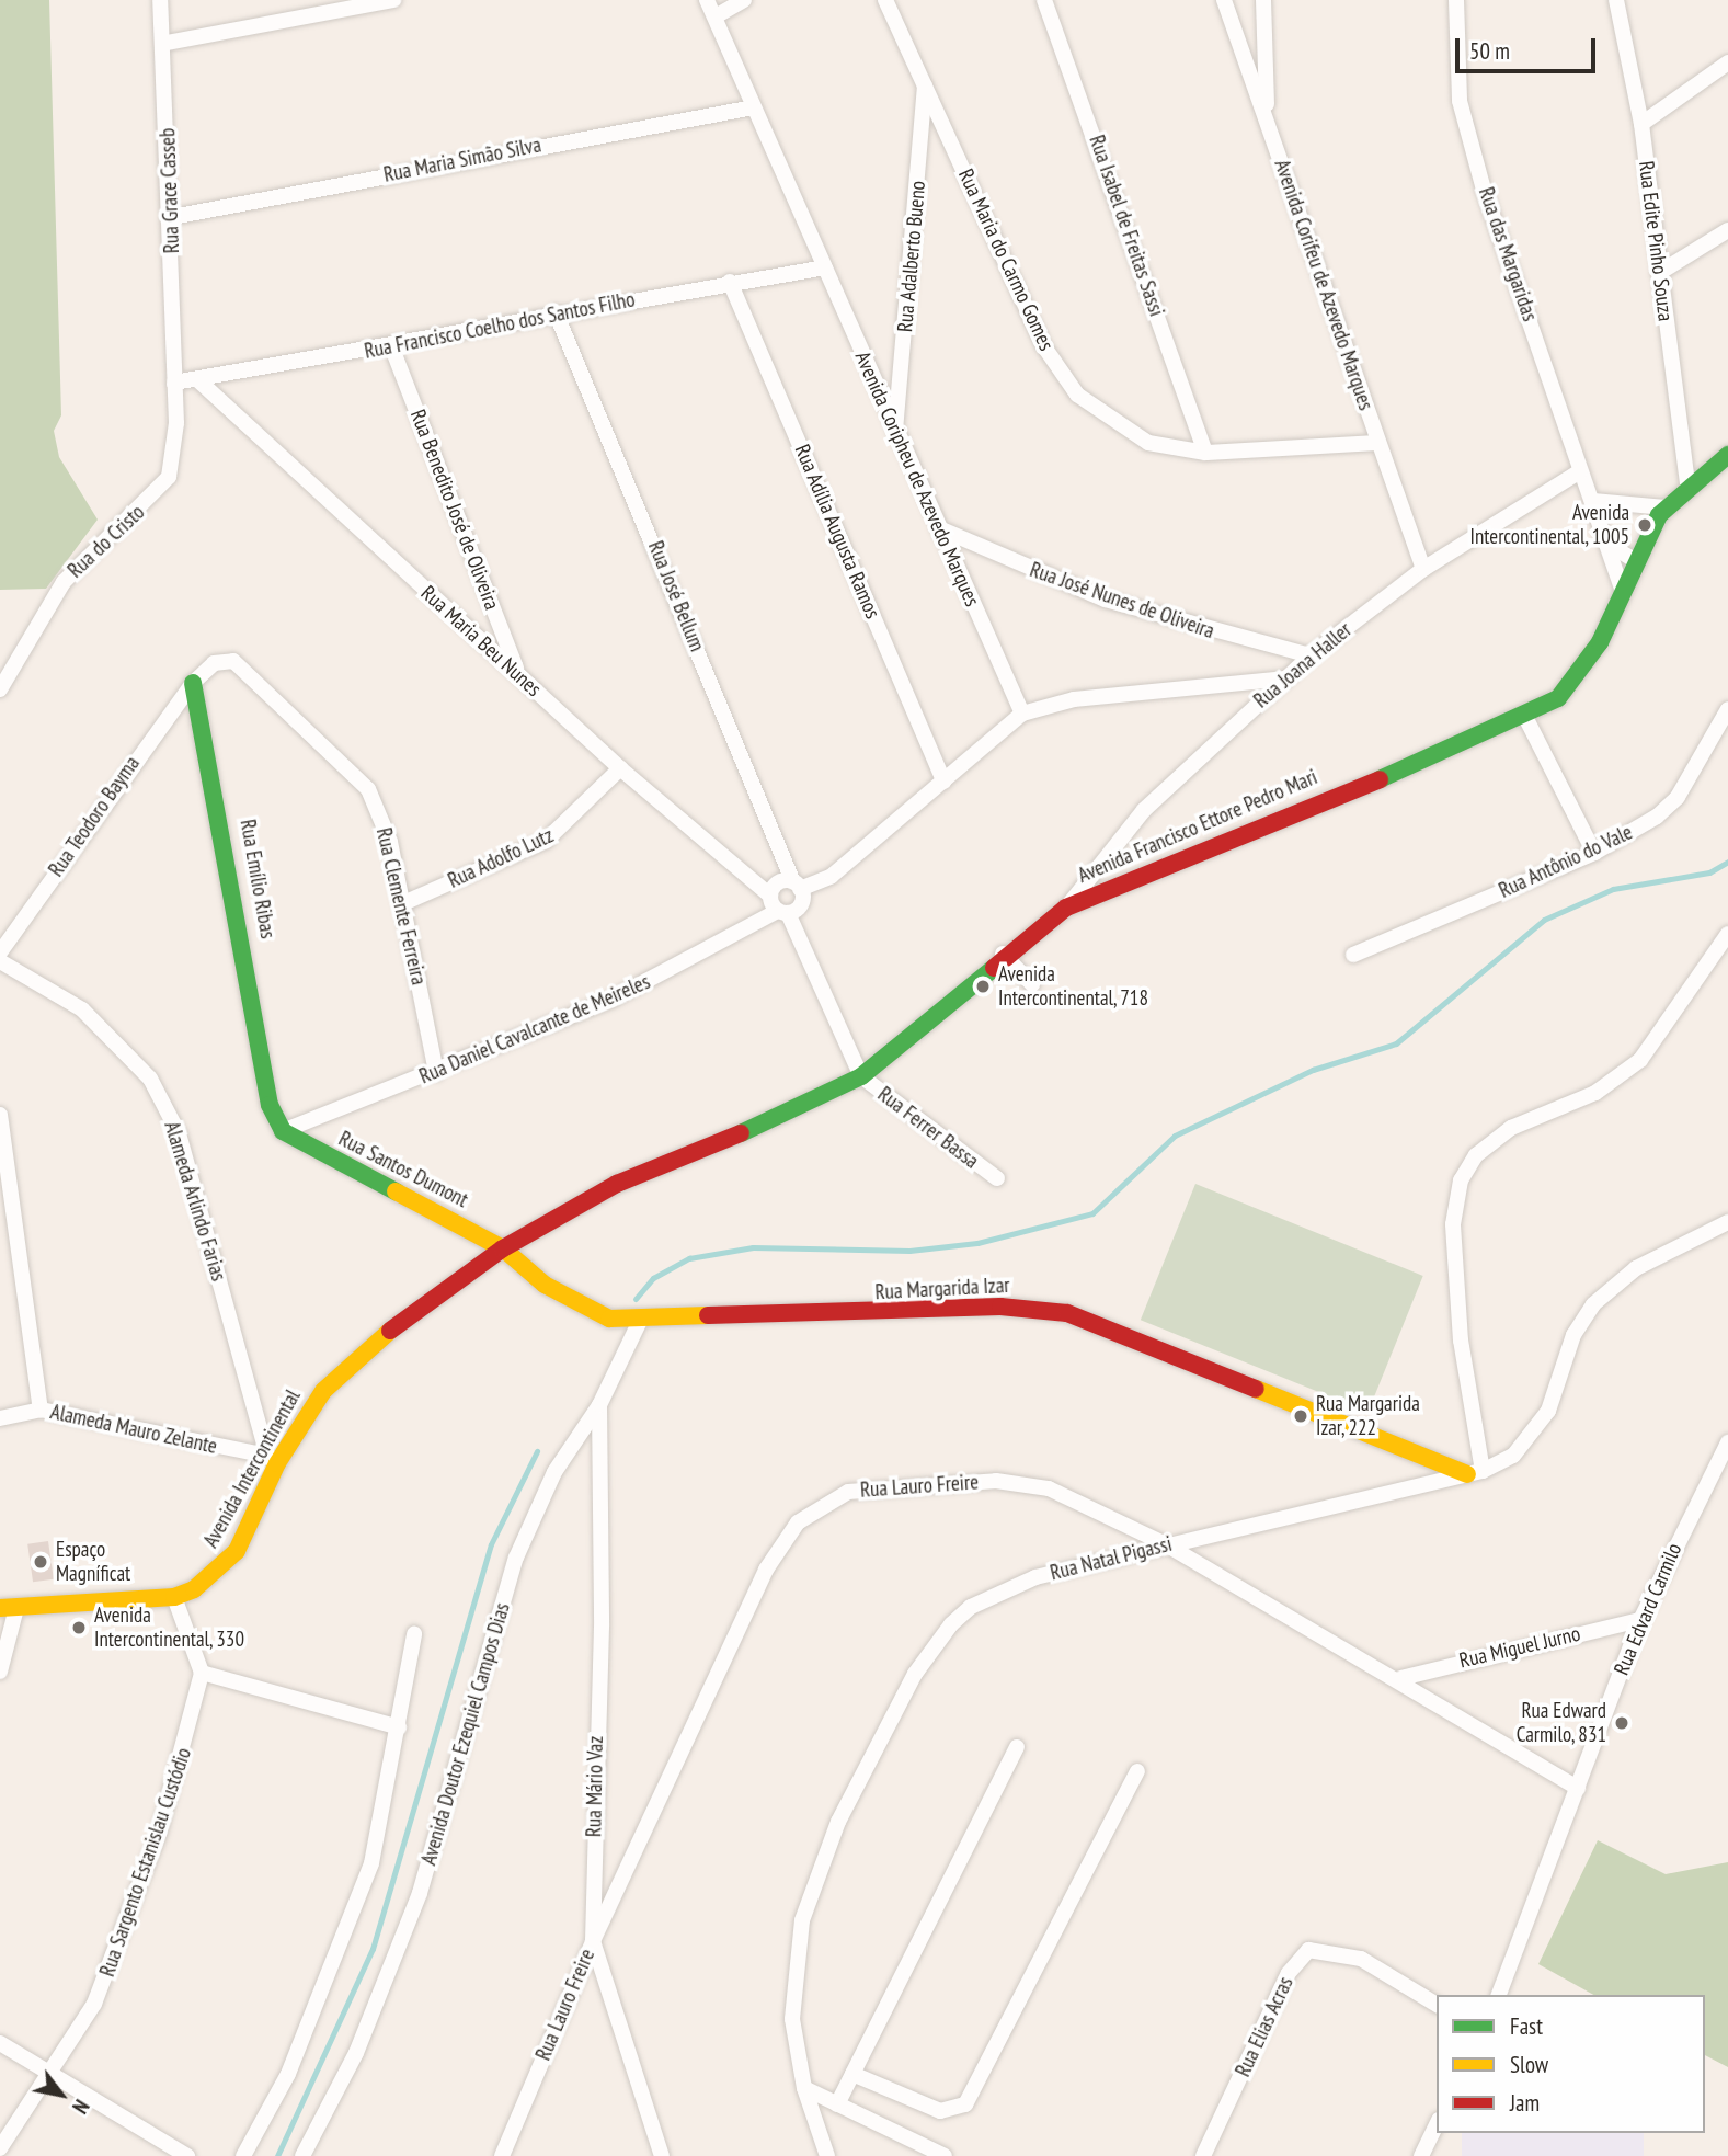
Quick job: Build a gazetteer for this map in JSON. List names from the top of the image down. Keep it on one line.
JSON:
{"streets":{"street":["Rua Maria Simão Silva","Rua Grace Casseb","Rua Isabel de Freitas Sassi","Rua Edite Pinho Souza","Rua das Margaridas","Rua Adalberto Bueno","Rua Maria do Carmo Gomes","Avenida Corifeu de Azevedo Marques","Rua Francisco Coelho dos Santos Filho","Avenida Coripheu de Azevedo Marques","Rua Benedito José de Oliveira","Rua Adília Augusta Ramos","Rua do Cristo","Rua José Bellum","Rua José Nunes de Oliveira","Rua Maria Beu Nunes","Rua Joana Haller","Rua Teodoro Bayma","Avenida Francisco Ettore Pedro Mari","Rua Adolfo Lutz","Rua Antônio do Vale","Rua Emílio Ribas","Rua Clemente Ferreira","Rua Daniel Cavalcante de Meireles","Rua Ferrer Bassa","Rua Santos Dumont","Alameda Arlindo Farias","Rua Margarida Izar","Alameda Mauro Zelante","Avenida Intercontinental","Rua Lauro Freire","Rua Natal Pigassi","Rua Edvard Carmilo","Rua Miguel Jurno","Avenida Doutor Ezequiel Campos Dias","Rua Mário Vaz","Rua Sargento Estanislau Custódio","Rua Elias Acras"]},"crossings":[["Rua Maria Simão Silva","Rua Grace Casseb"],["Rua Maria Simão Silva","Avenida Coripheu de Azevedo Marques"],["Rua Grace Casseb","Rua Francisco Coelho dos Santos Filho"],["Rua Grace Casseb","Rua do Cristo"],["Rua Isabel de Freitas Sassi","Rua Maria do Carmo Gomes"],["Rua das Margaridas","Rua Joana Haller"],["Rua das Margaridas","Avenida Francisco Ettore Pedro Mari"],["Rua Adalberto Bueno","Rua Maria do Carmo Gomes"],["Rua Adalberto Bueno","Avenida Coripheu de Azevedo Marques"],["Rua Maria do Carmo Gomes","Avenida Corifeu de Azevedo Marques"],["Avenida Corifeu de Azevedo Marques","Rua Joana Haller"],["Rua Francisco Coelho dos Santos Filho","Avenida Coripheu de Azevedo Marques"],["Rua Francisco Coelho dos Santos Filho","Rua Benedito José de Oliveira"],["Rua Francisco Coelho dos Santos Filho","Rua Adília Augusta Ramos"],["Rua Francisco Coelho dos Santos Filho","Rua do Cristo"],["Rua Francisco Coelho dos Santos Filho","Rua José Bellum"],["Rua Francisco Coelho dos Santos Filho","Rua Maria Beu Nunes"],["Avenida Coripheu de Azevedo Marques","Rua José Nunes de Oliveira"],["Rua Benedito José de Oliveira","Rua Maria Beu Nunes"],["Rua José Nunes de Oliveira","Rua Joana Haller"],["Rua Maria Beu Nunes","Rua Adolfo Lutz"],["Rua Joana Haller","Avenida Francisco Ettore Pedro Mari"],["Rua Teodoro Bayma","Rua Emílio Ribas"],["Rua Teodoro Bayma","Rua Clemente Ferreira"],["Avenida Francisco Ettore Pedro Mari","Rua Ferrer Bassa"],["Avenida Francisco Ettore Pedro Mari","Rua Santos Dumont"],["Avenida Francisco Ettore Pedro Mari","Rua Margarida Izar"],["Avenida Francisco Ettore Pedro Mari","Avenida Intercontinental"],["Rua Adolfo Lutz","Rua Clemente Ferreira"],["Rua Emílio Ribas","Rua Clemente Ferreira"],["Rua Emílio Ribas","Rua Daniel Cavalcante de Meireles"],["Rua Emílio Ribas","Rua Santos Dumont"],["Rua Clemente Ferreira","Rua Daniel Cavalcante de Meireles"],["Rua Daniel Cavalcante de Meireles","Rua Santos Dumont"],["Rua Santos Dumont","Rua Margarida Izar"],["Rua Santos Dumont","Avenida Intercontinental"],["Alameda Arlindo Farias","Alameda Mauro Zelante"],["Alameda Arlindo Farias","Avenida Intercontinental"],["Rua Margarida Izar","Avenida Intercontinental"],["Rua Margarida Izar","Rua Natal Pigassi"],["Rua Margarida Izar","Avenida Doutor Ezequiel Campos Dias"],["Alameda Mauro Zelante","Avenida Intercontinental"],["Rua Lauro Freire","Rua Natal Pigassi"],["Rua Lauro Freire","Rua Edvard Carmilo"],["Rua Lauro Freire","Rua Miguel Jurno"],["Rua Lauro Freire","Rua Mário Vaz"],["Rua Edvard Carmilo","Rua Miguel Jurno"],["Avenida Doutor Ezequiel Campos Dias","Rua Mário Vaz"]],"places":["Avenida Intercontinental, 1005","Avenida Intercontinental, 718","Rua Margarida Izar, 222","Espaço Magníficat","Avenida Intercontinental, 330","Rua Edward Carmilo, 831"],"legend":["Fast","Slow","Jam"],"scale_bar":"50 m","north":"bottom right"}
